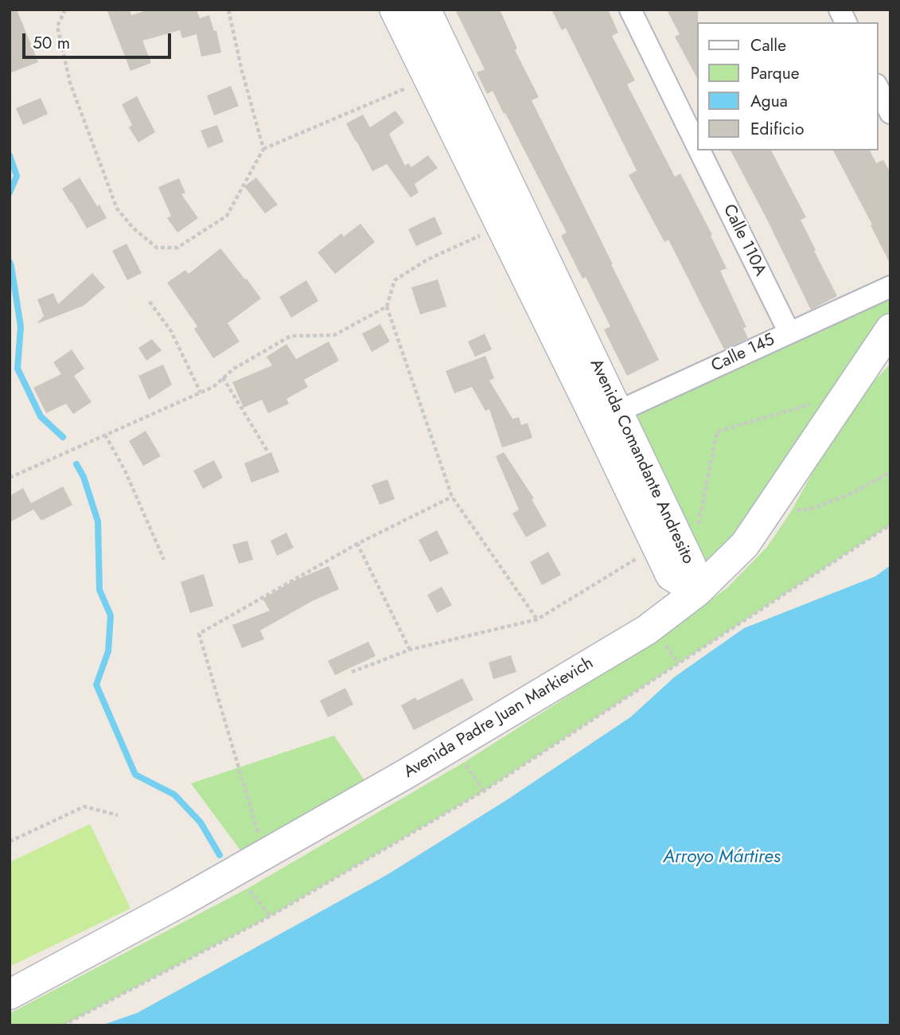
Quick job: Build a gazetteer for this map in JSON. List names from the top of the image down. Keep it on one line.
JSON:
{"streets":{"main road":["Avenida Comandante Andresito","Avenida Padre Juan Markievich"],"street":["Calle 110A","Calle 145"]},"crossings":[["Calle 110A","Calle 145"],["Calle 145","Avenida Comandante Andresito"],["Avenida Comandante Andresito","Avenida Padre Juan Markievich"]],"water":["Arroyo Mártires"],"legend":["Calle","Parque","Agua","Edificio"],"scale_bar":"50 m"}
